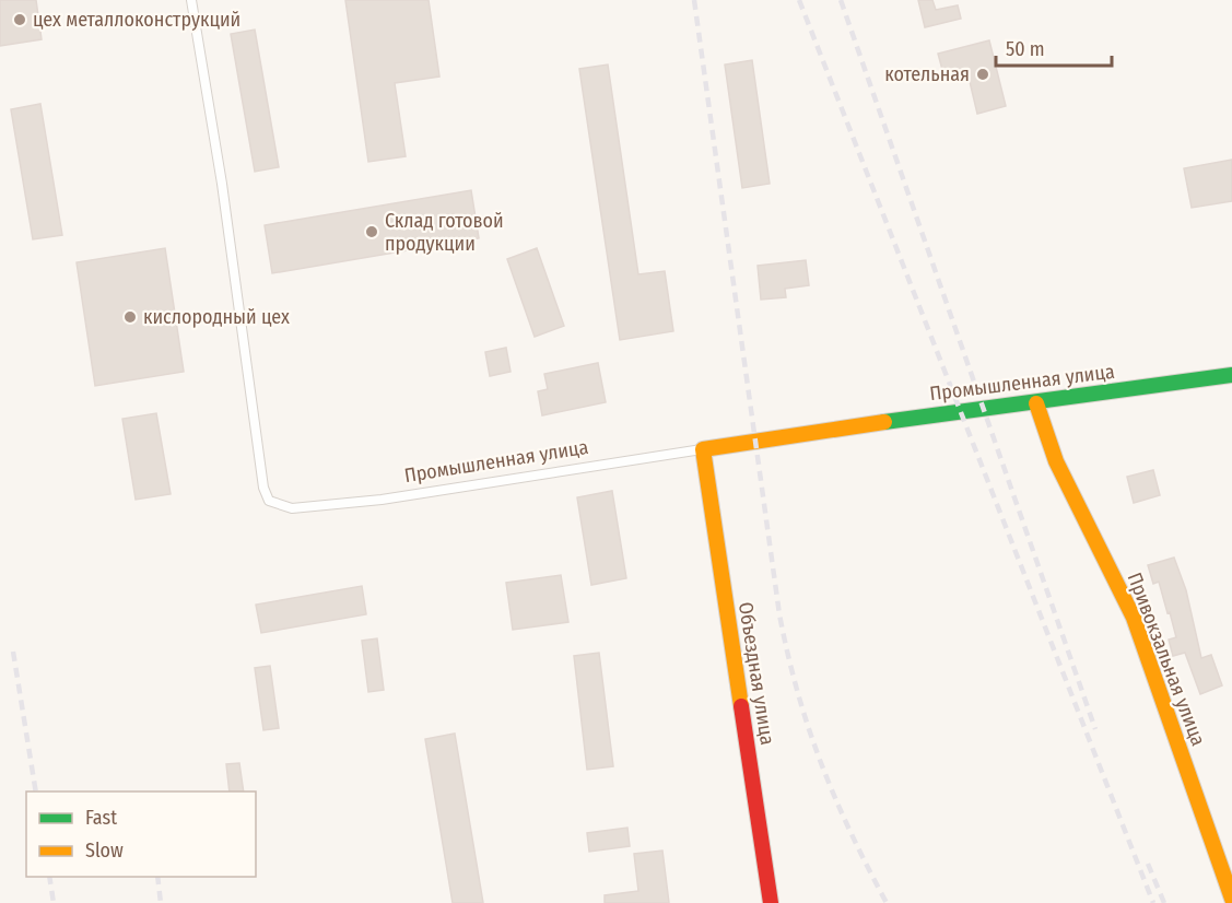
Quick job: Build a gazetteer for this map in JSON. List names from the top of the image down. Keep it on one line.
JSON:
{"streets":{"street":["Промышленная улица","Привокзальная улица","Объездная улица"]},"crossings":[["Промышленная улица","Привокзальная улица"],["Промышленная улица","Объездная улица"]],"places":["цех металлоконструкций","котельная","Склад готовой продукции","кислородный цех"],"legend":["Fast","Slow"],"scale_bar":"50 m"}
